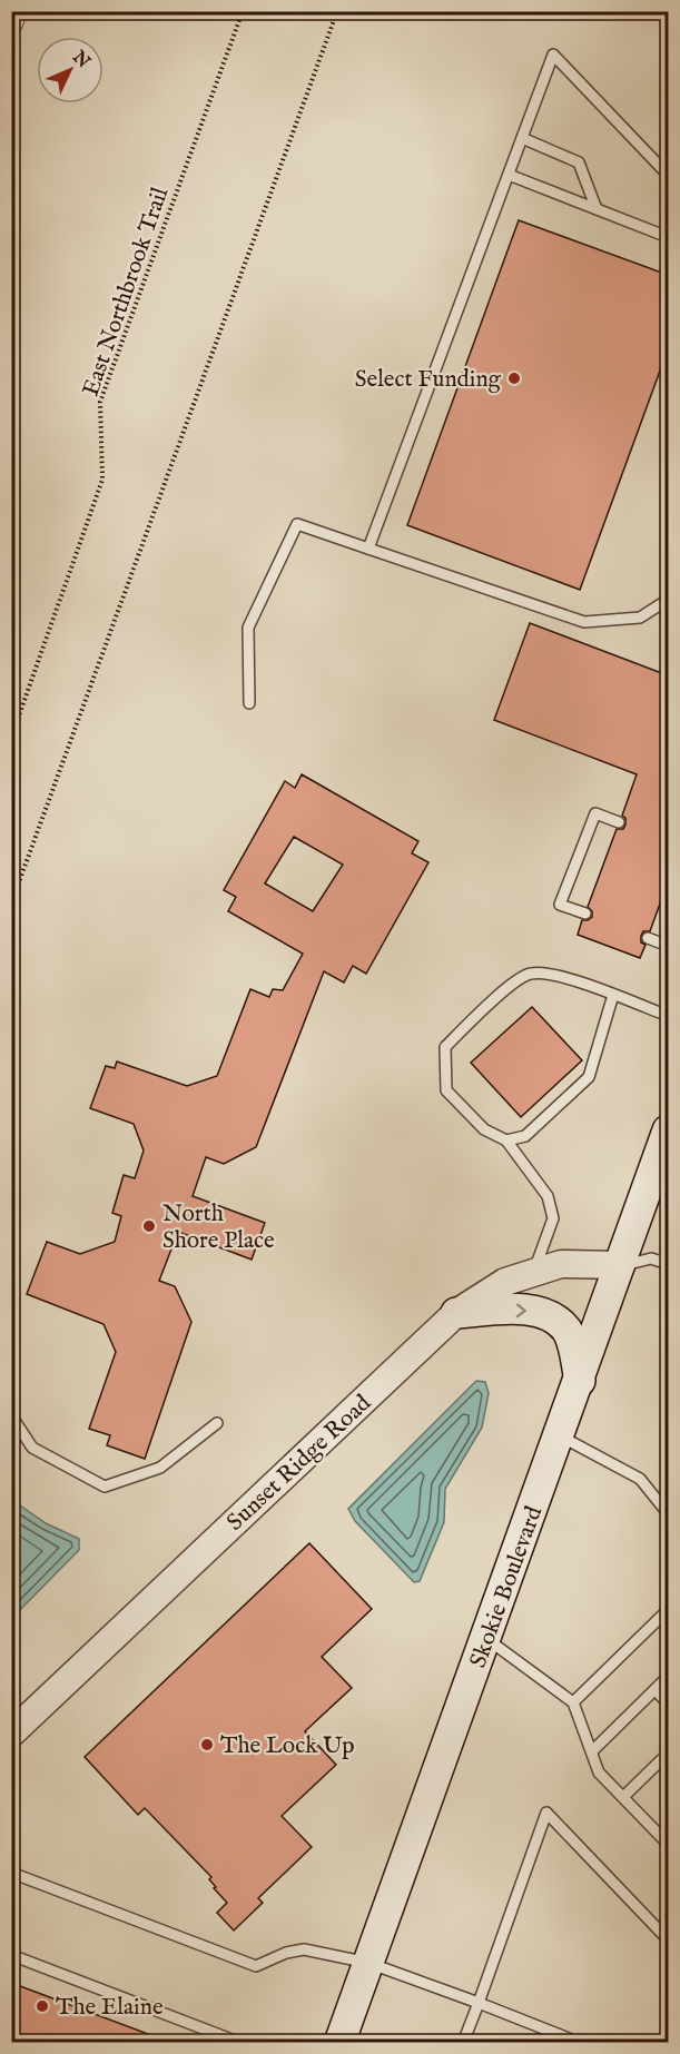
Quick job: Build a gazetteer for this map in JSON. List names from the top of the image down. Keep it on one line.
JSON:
{"streets":{"main road":["Skokie Boulevard"],"street":["Sunset Ridge Road"],"path":["East Northbrook Trail"]},"crossings":[["Sunset Ridge Road","Skokie Boulevard"]],"places":["Select Funding","North Shore Place","The Lock Up","The Elaine"],"north":"top right"}
